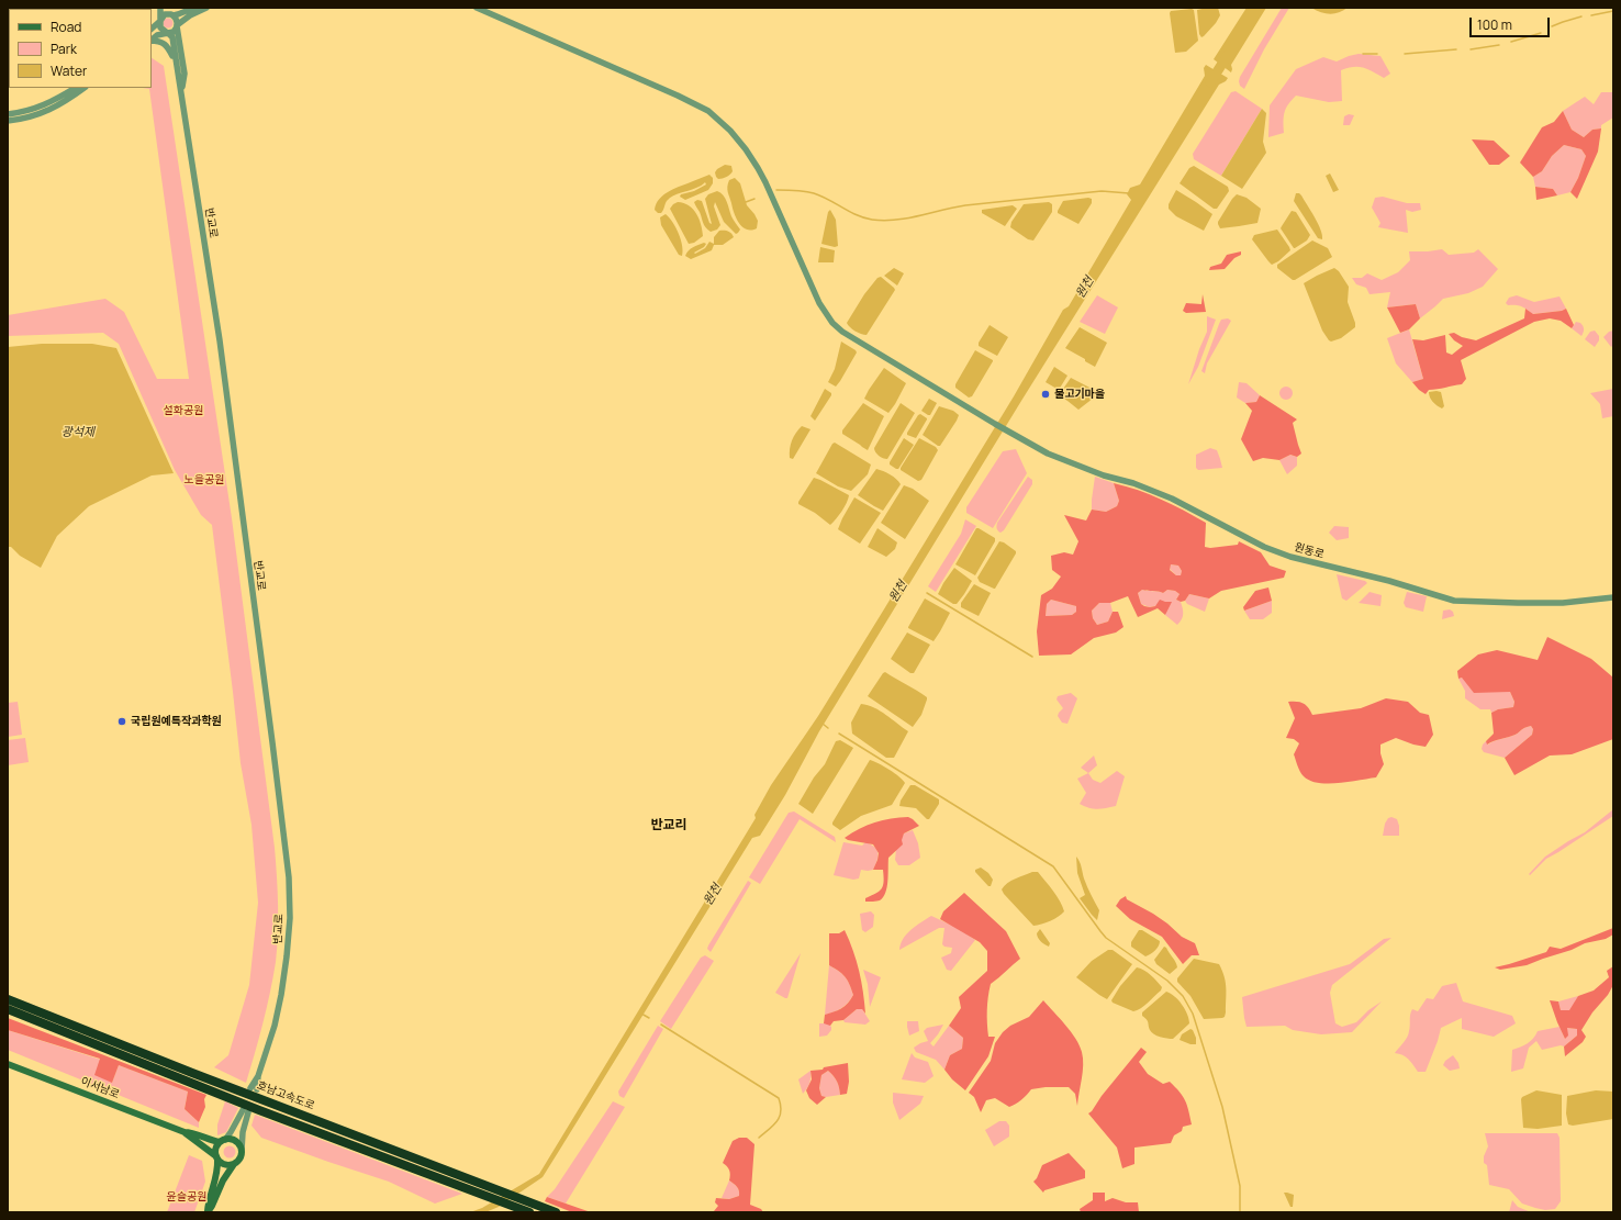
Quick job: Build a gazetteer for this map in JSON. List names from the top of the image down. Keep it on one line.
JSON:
{"streets":{"highway":["호남고속도로"],"main road":["이서남로"],"street":["반교로","원동로"]},"districts":["반교리"],"water":["원천","광석제"],"parks":["설화공원","노을공원","윤슬공원"],"places":["물고기마을","국립원예특작과학원"],"legend":["Road","Park","Water"],"scale_bar":"100 m"}
